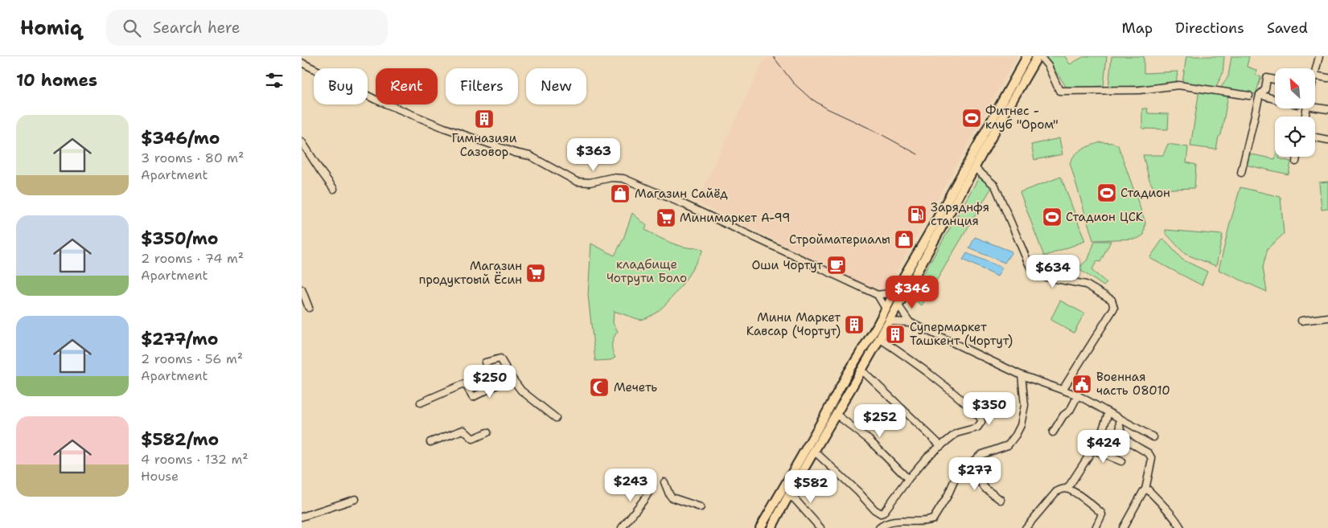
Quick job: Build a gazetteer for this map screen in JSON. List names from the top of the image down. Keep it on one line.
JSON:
{"parks":["кладбище Чотрути Боло"],"places":{"sports":["Фитнес - клуб \"Ором\"","Стадион","Стадион ЦСК"],"building":["Гимназияи Сазовор","Мини Маркет Кавсар (Чортут)","Супермаркет Ташкент (Чортут)"],"shop":["Магазин Сайёд","Стройматериалы"],"fuel station":["Заряднфя станция"],"supermarket":["Минимаркет А-99","Магазин продуктоый Ёсин"],"cafe":["Оши Чортут"],"public building":["Военная часть 08010"],"mosque":["Мечеть"]},"north":"top left","page":{"header":"Homiq","search":"Search here","nav":["Map","Directions","Saved"],"heading":"10 homes","chip":["Buy","Rent","Filters","New"],"list":[{"name":"$346/mo","note":"3 rooms · 80 m² · Apartment"},{"name":"$350/mo","note":"2 rooms · 74 m² · Apartment"},{"name":"$277/mo","note":"2 rooms · 56 m² · Apartment"},{"name":"$582/mo","note":"4 rooms · 132 m² · House"}],"price":["$363","$634","$346","$250","$350","$252","$424","$277","$243","$582"]}}
